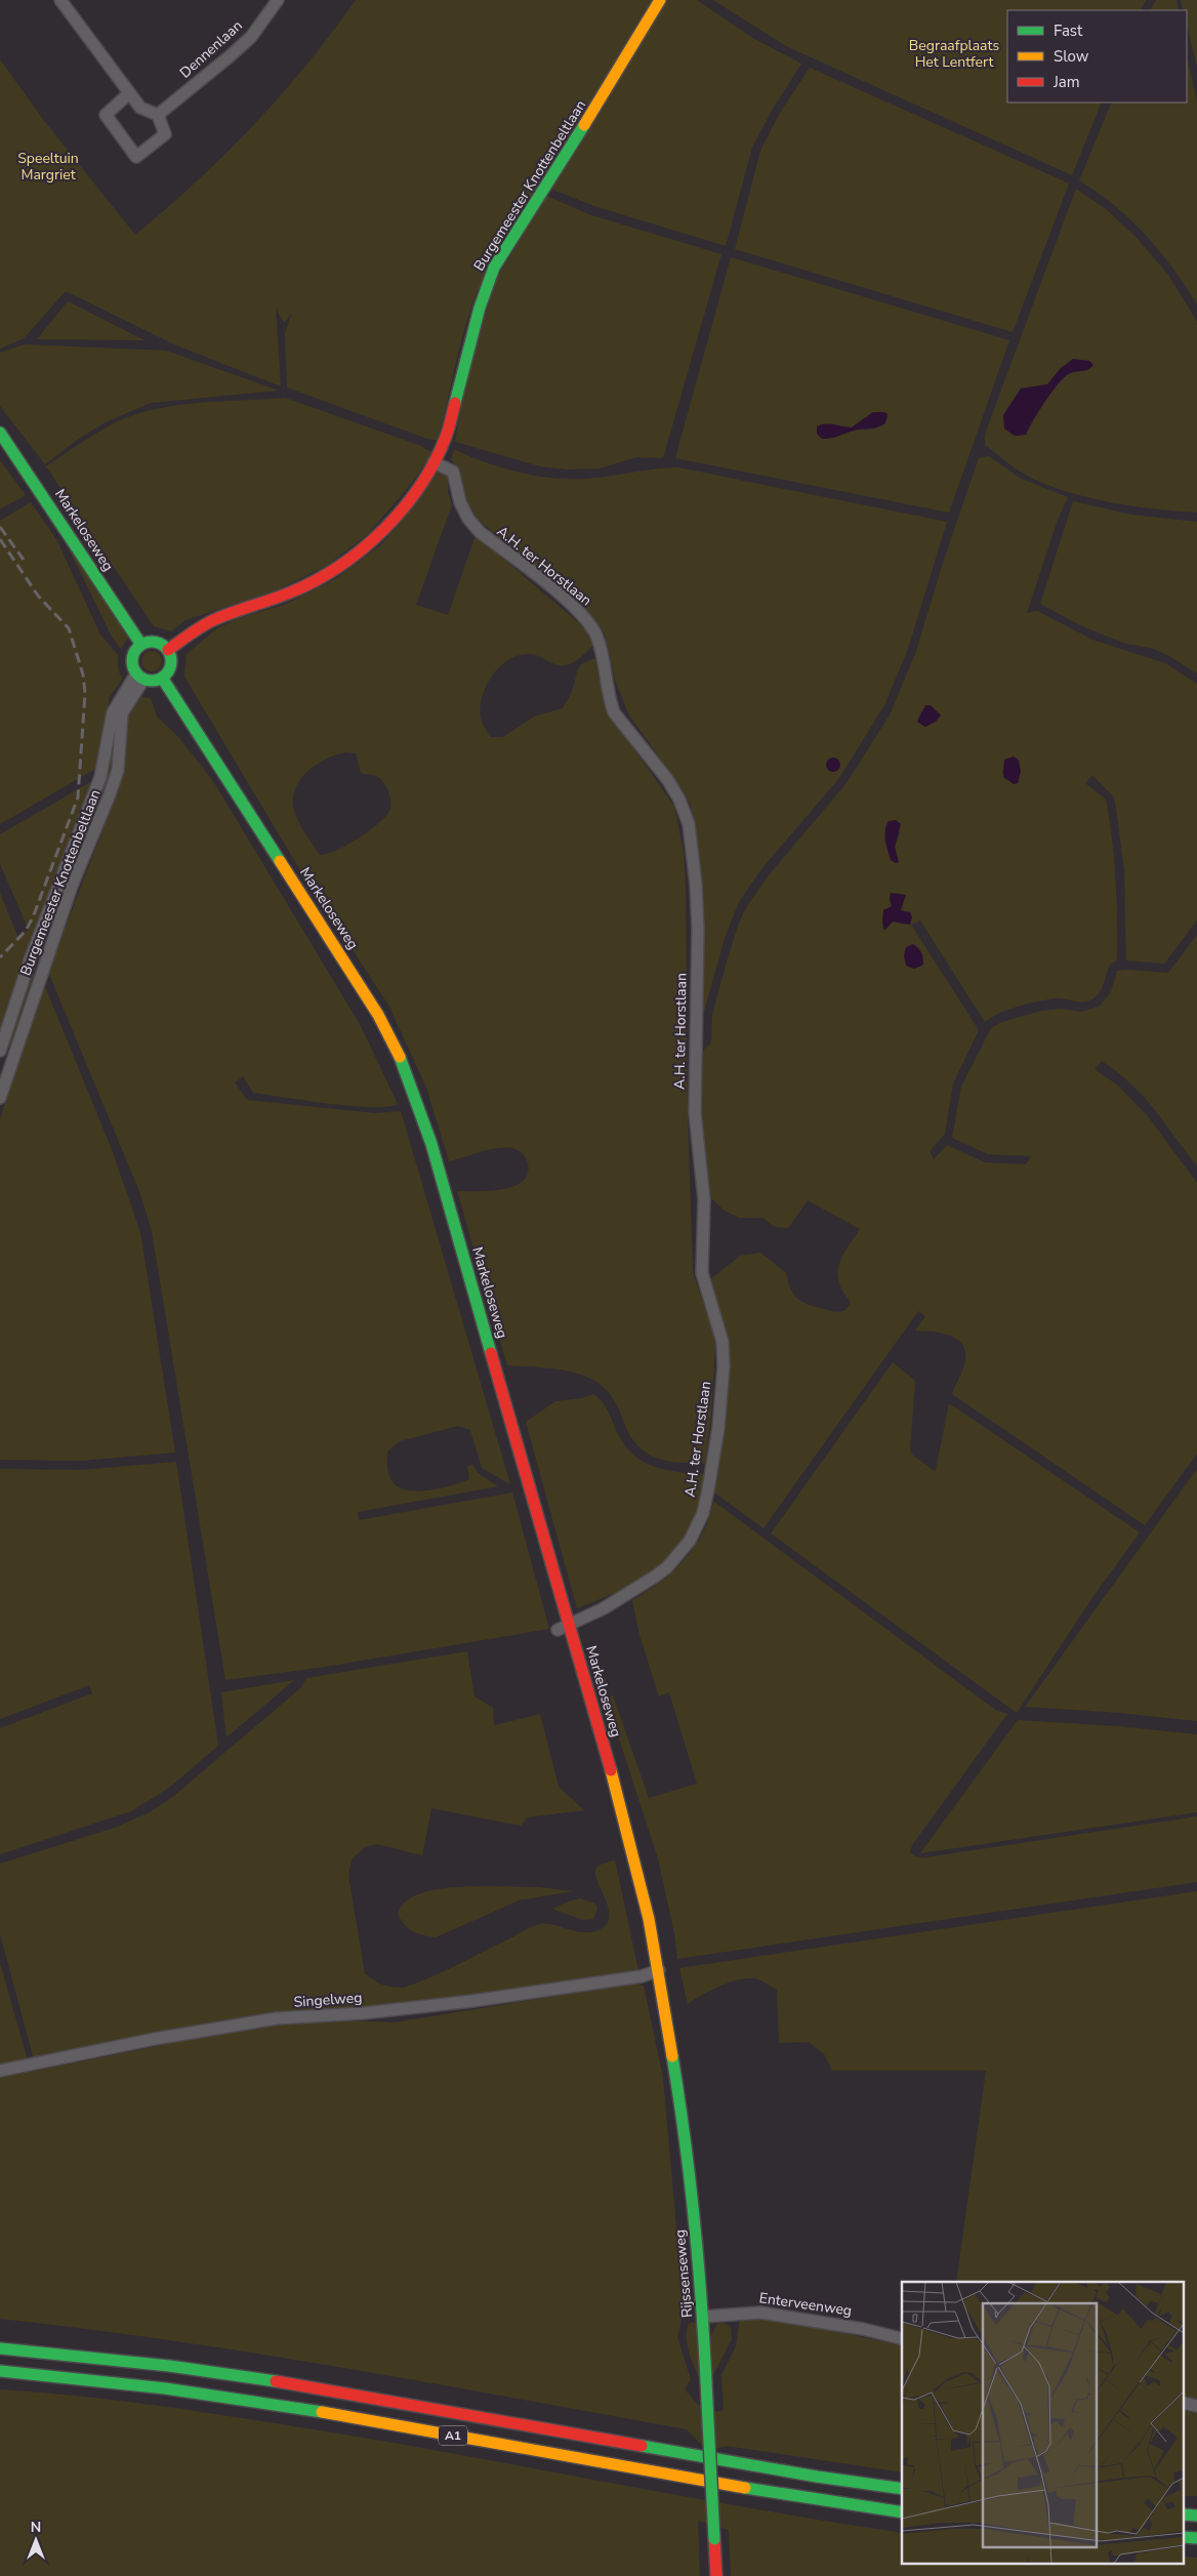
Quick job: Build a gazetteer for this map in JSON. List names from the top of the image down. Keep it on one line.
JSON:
{"streets":{"main road":["Burgemeester Knottenbeltlaan","Markeloseweg","Rijssenseweg","A1"],"street":["Dennenlaan","A.H. ter Horstlaan","Singelweg","Enterveenweg"]},"crossings":[["Burgemeester Knottenbeltlaan","Markeloseweg"],["Burgemeester Knottenbeltlaan","A.H. ter Horstlaan"],["Markeloseweg","A.H. ter Horstlaan"],["Markeloseweg","Singelweg"],["Markeloseweg","Rijssenseweg"],["Singelweg","Rijssenseweg"],["Rijssenseweg","Enterveenweg"]],"parks":["Begraafplaats Het Lentfert","Speeltuin Margriet"],"legend":["Fast","Slow","Jam"],"north":"top"}
